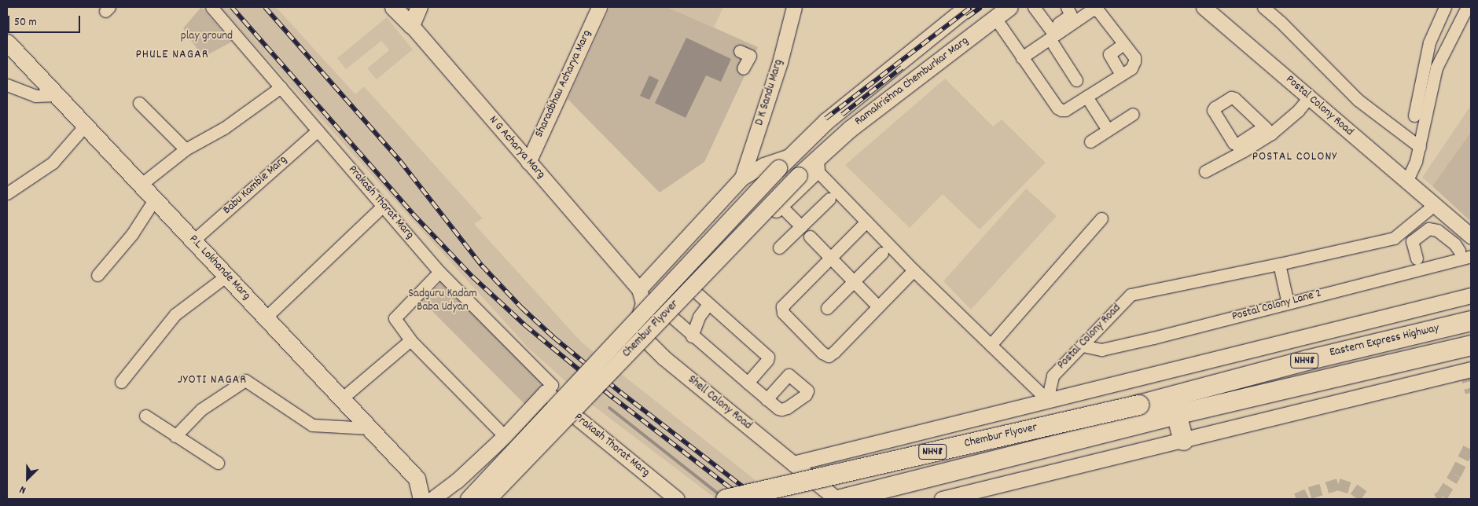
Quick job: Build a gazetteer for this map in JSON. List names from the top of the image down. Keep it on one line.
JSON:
{"streets":{"highway":["Chembur Flyover","Eastern Express Highway","NH48"],"main road":["Ramakrishna Chemburkar Marg","P.L. Lokhande Marg"],"street":["Sharadbhau Acharya Marg","D K Sandu Marg","Postal Colony Road","N G Acharya Marg","Babu Kamble Marg","Prakash Thorat Marg","Postal Colony Lane 2","Shell Colony Road"]},"crossings":[["Ramakrishna Chemburkar Marg","Chembur Flyover"],["Sharadbhau Acharya Marg","N G Acharya Marg"],["Postal Colony Road","Postal Colony Lane 2"],["N G Acharya Marg","Shell Colony Road"],["Babu Kamble Marg","Prakash Thorat Marg"],["Babu Kamble Marg","P.L. Lokhande Marg"],["Chembur Flyover","Eastern Express Highway"]],"districts":["PHULE NAGAR","POSTAL COLONY","JYOTI NAGAR"],"parks":["play ground","Sadguru Kadam Baba Udyan"],"scale_bar":"50 m","north":"bottom left"}
